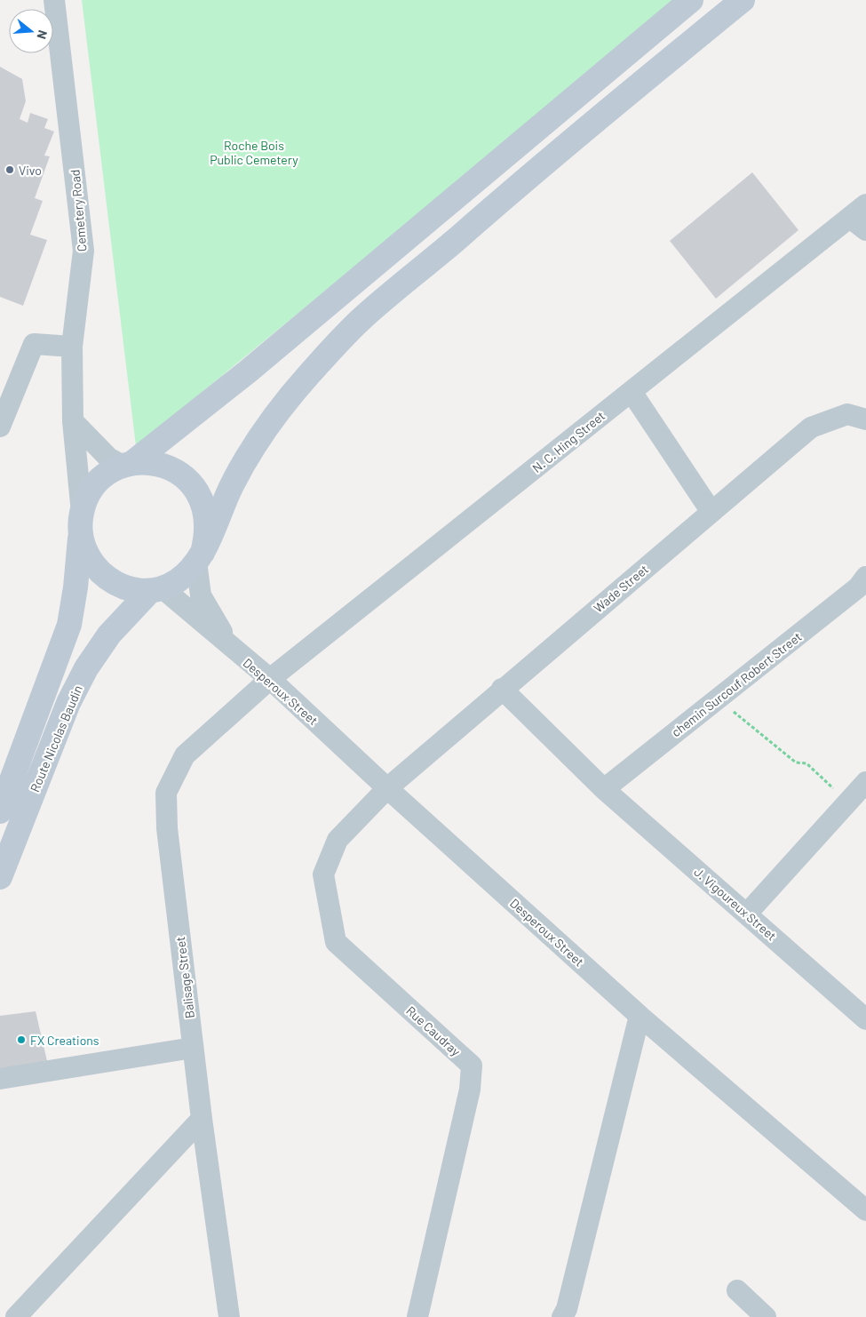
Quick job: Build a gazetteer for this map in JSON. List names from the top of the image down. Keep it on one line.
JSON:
{"streets":{"main road":["Route Nicolas Baudin"],"street":["Cemetery Road","N. C. Hing Street","Wade Street","chemin Surcouf Robert Street","Desperoux Street","J. Vigoureux Street","Balisage Street","Rue Caudray"]},"crossings":[["Cemetery Road","Desperoux Street"],["Cemetery Road","Route Nicolas Baudin"],["N. C. Hing Street","Desperoux Street"],["N. C. Hing Street","Balisage Street"],["Wade Street","Desperoux Street"],["Wade Street","J. Vigoureux Street"],["Wade Street","Rue Caudray"],["chemin Surcouf Robert Street","J. Vigoureux Street"],["Desperoux Street","Route Nicolas Baudin"],["Desperoux Street","Balisage Street"],["Desperoux Street","Rue Caudray"]],"parks":["Roche Bois Public Cemetery"],"places":["Vivo","FX Creations"],"north":"right"}
